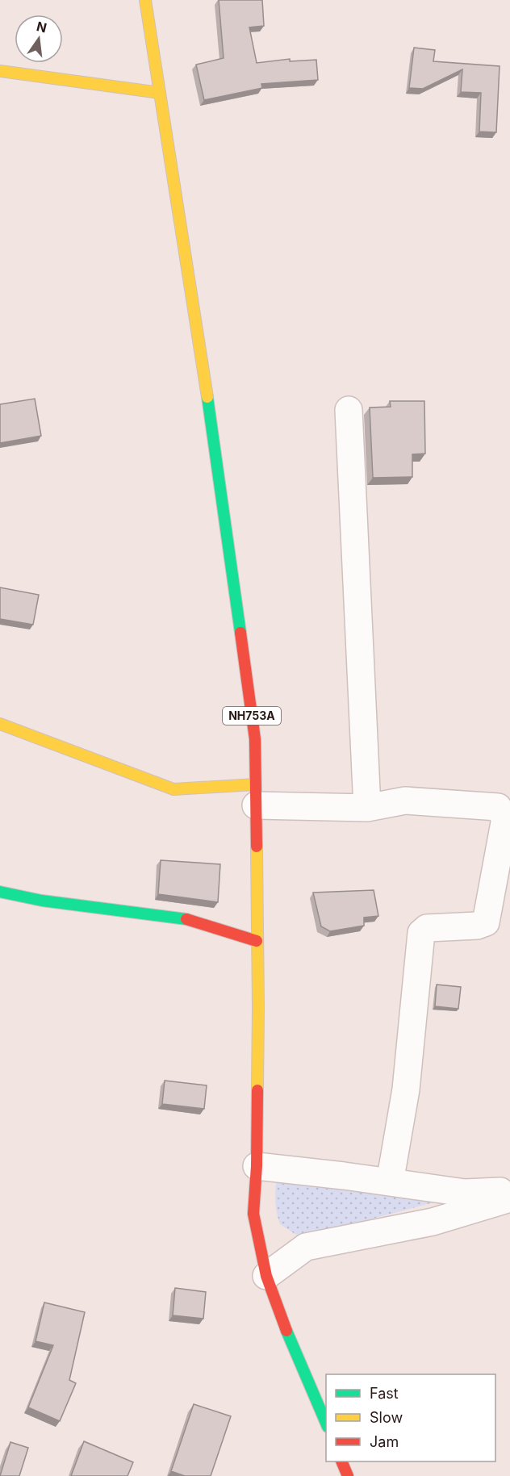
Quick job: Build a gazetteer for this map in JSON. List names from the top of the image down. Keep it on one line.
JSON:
{"streets":{"main road":["NH753A"]},"legend":["Fast","Slow","Jam"],"north":"top"}
